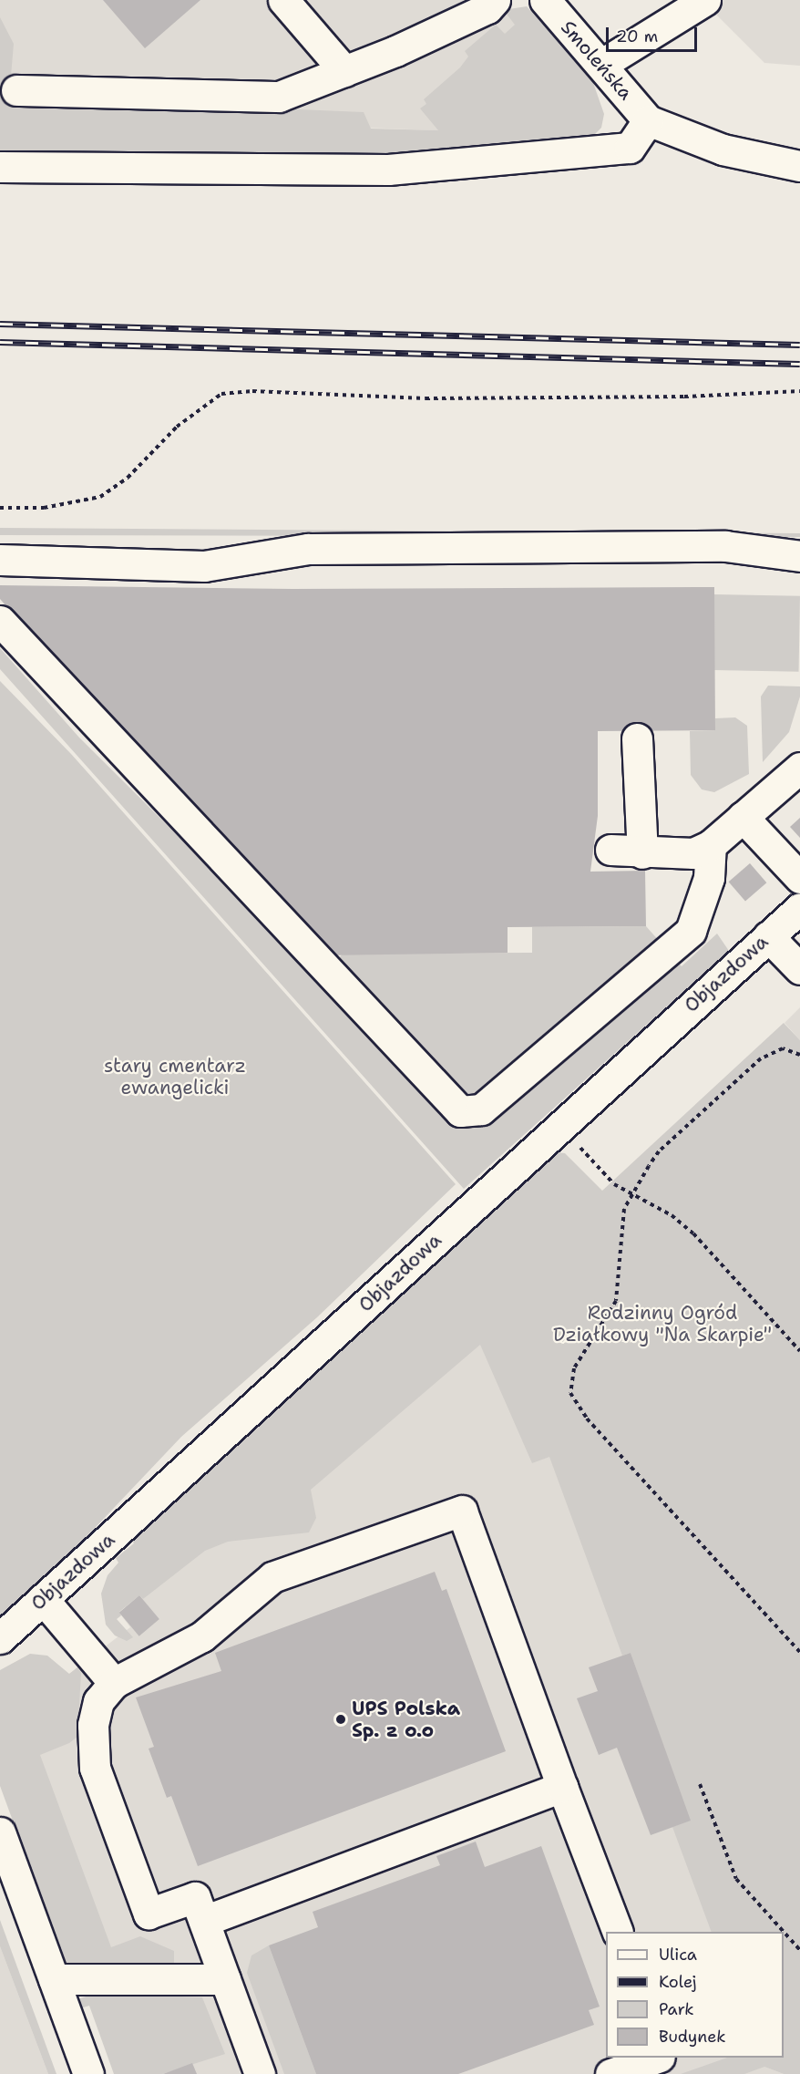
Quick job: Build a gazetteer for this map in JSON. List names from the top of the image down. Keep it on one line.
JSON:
{"streets":{"street":["Smoleńska","Objazdowa"]},"parks":["stary cmentarz ewangelicki","Rodzinny Ogród Działkowy \"Na Skarpie\""],"places":["UPS Polska Sp. z o.o"],"legend":["Ulica","Kolej","Park","Budynek"],"scale_bar":"20 m"}
